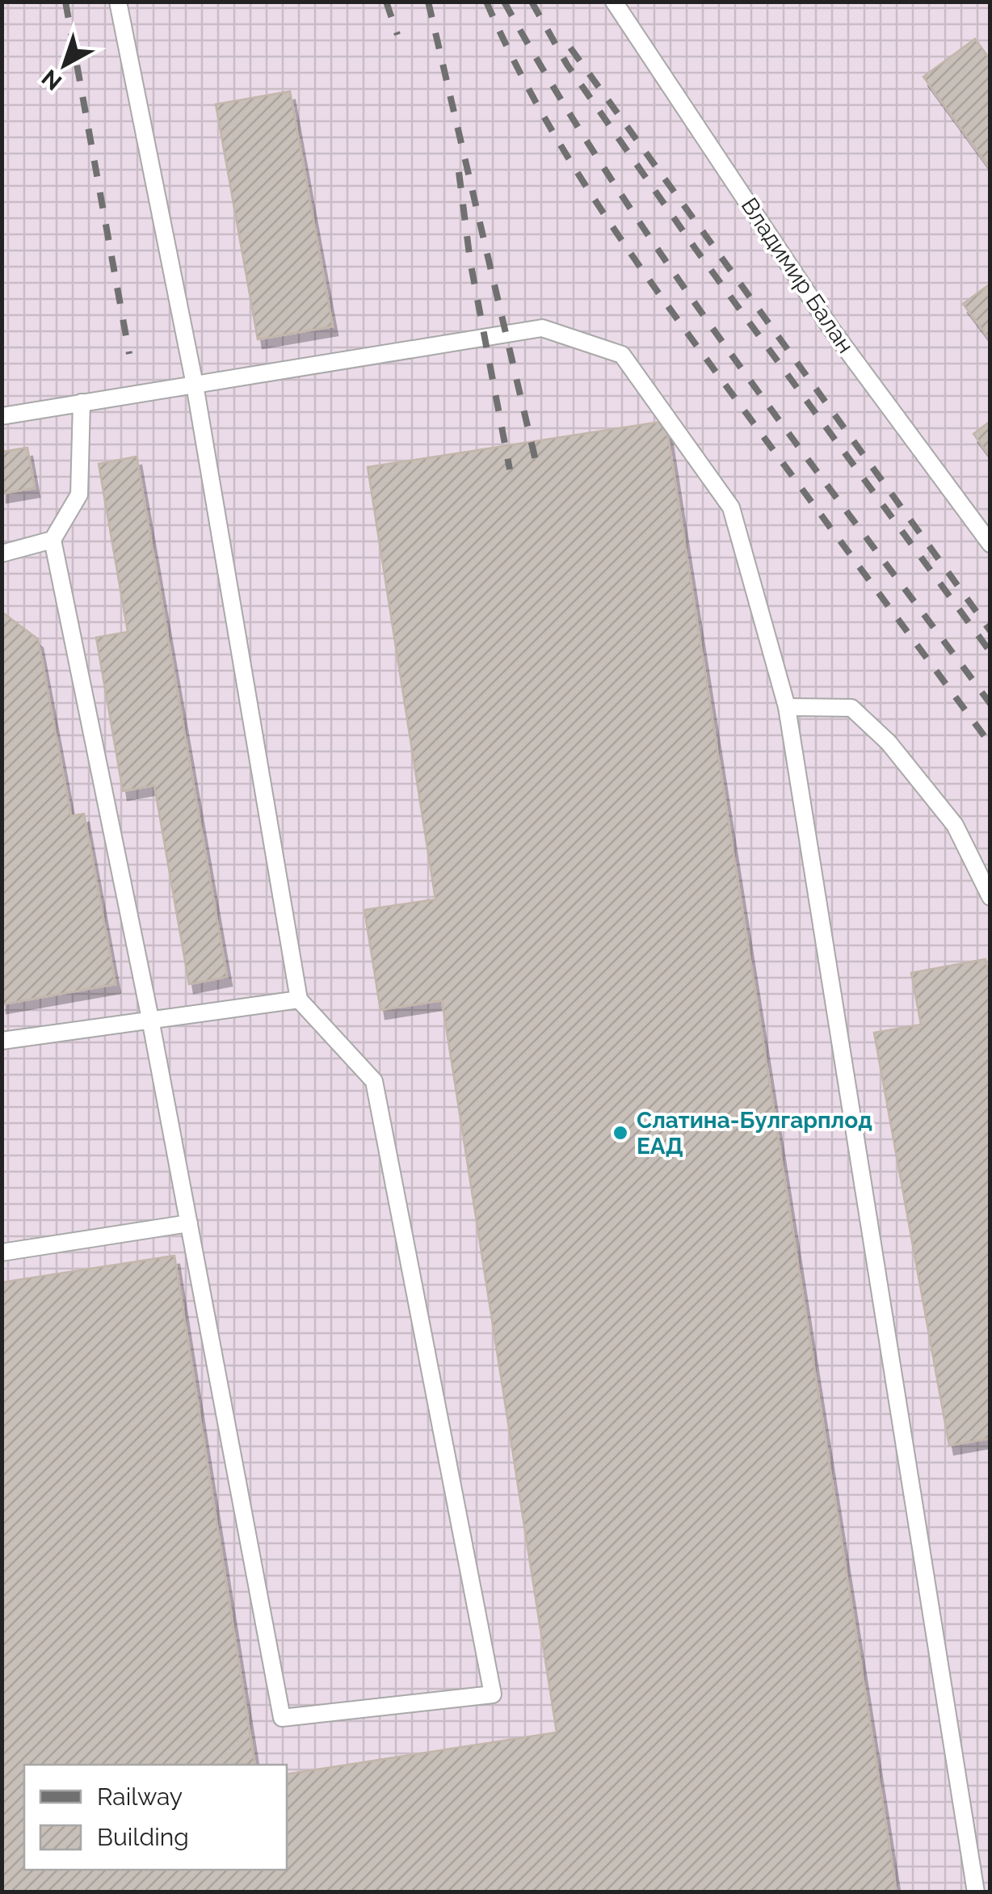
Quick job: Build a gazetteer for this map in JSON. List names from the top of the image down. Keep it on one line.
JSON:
{"streets":{"lane":["Владимир Балан"]},"places":["Слатина-Булгарплод ЕАД"],"legend":["Railway","Building"],"north":"bottom left"}
